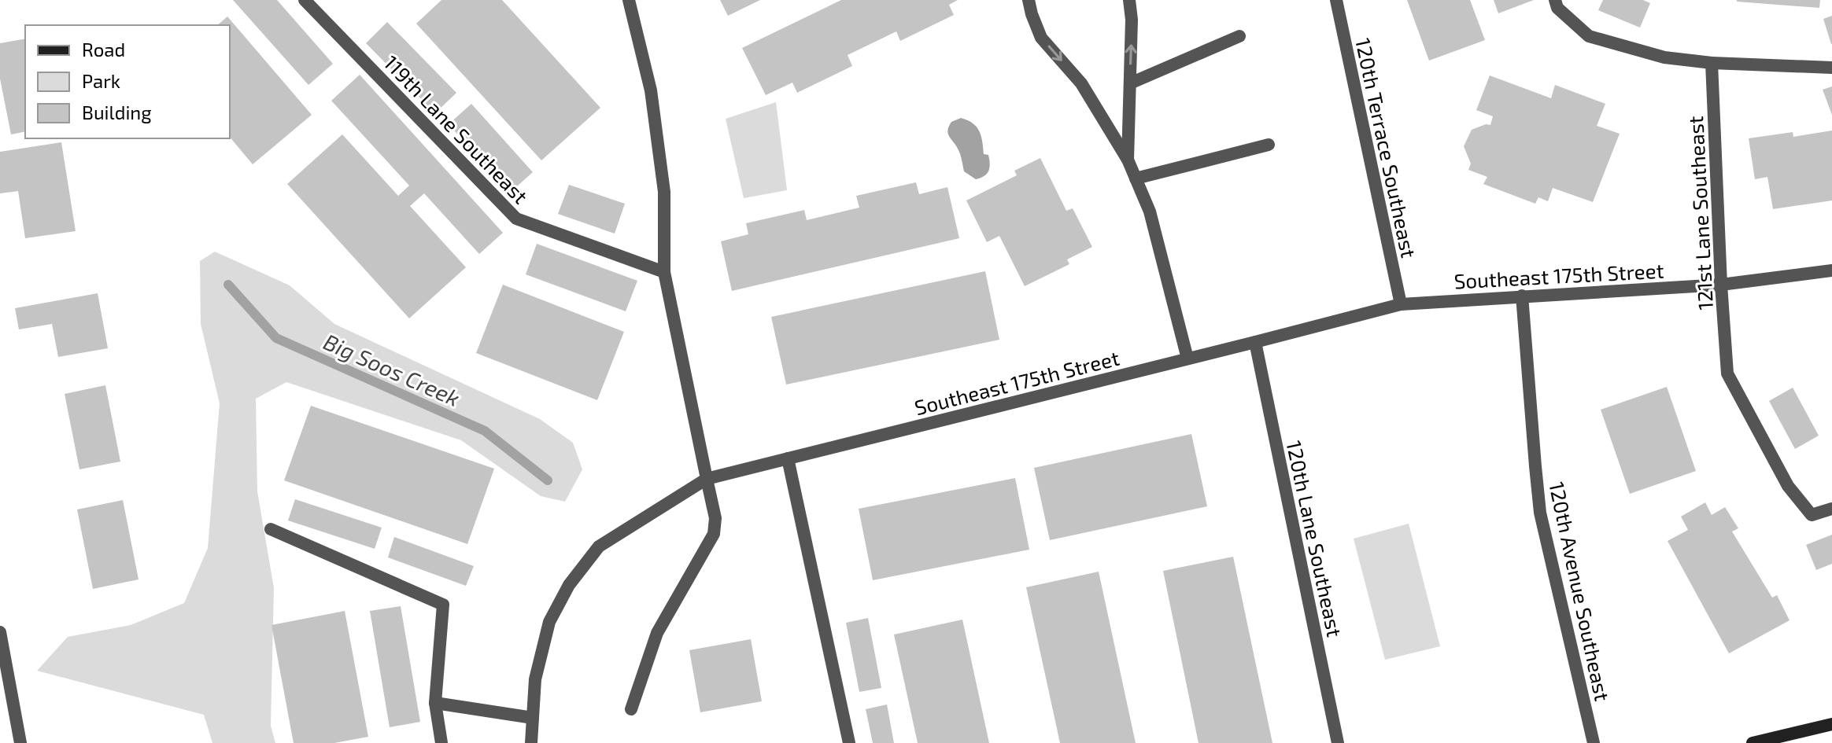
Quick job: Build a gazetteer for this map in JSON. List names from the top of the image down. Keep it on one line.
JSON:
{"streets":{"street":["119th Lane Southeast","120th Terrace Southeast","121st Lane Southeast","Southeast 175th Street","120th Lane Southeast","120th Avenue Southeast"]},"crossings":[["120th Terrace Southeast","Southeast 175th Street"],["121st Lane Southeast","Southeast 175th Street"],["Southeast 175th Street","120th Lane Southeast"],["Southeast 175th Street","120th Avenue Southeast"]],"water":["Big Soos Creek"],"legend":["Road","Park","Building"]}
